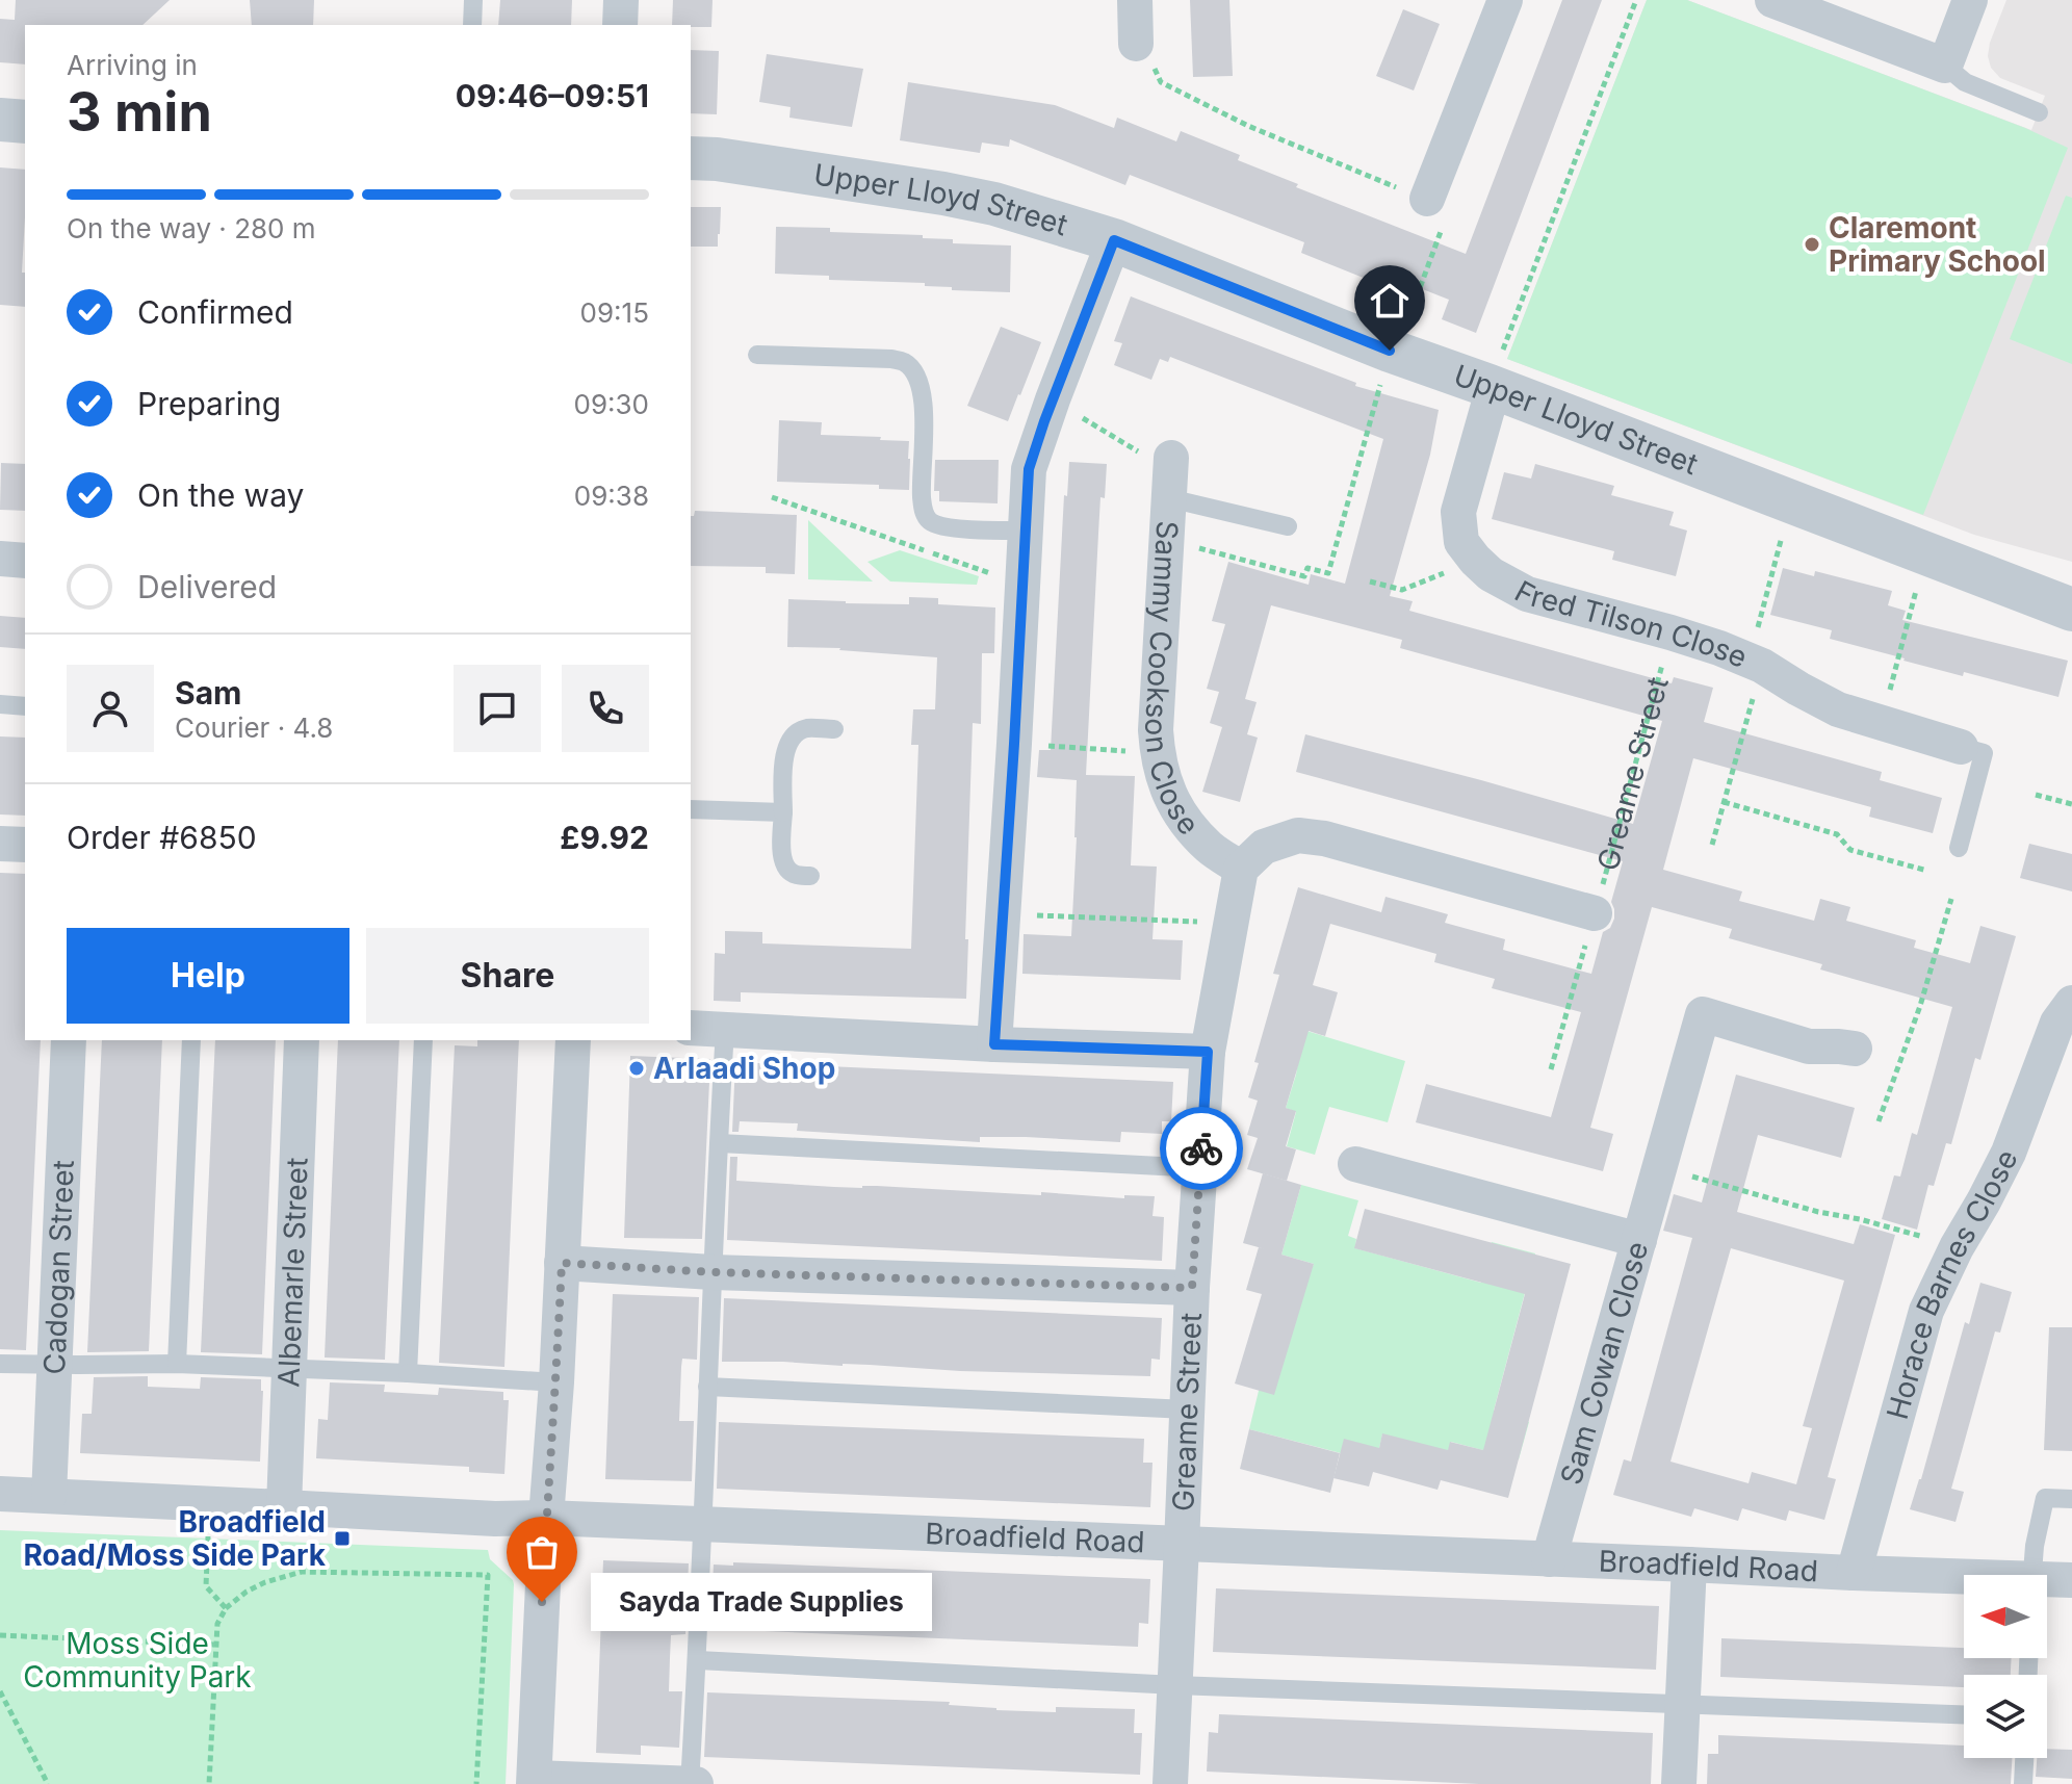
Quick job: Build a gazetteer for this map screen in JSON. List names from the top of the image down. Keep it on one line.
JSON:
{"streets":{"street":["Upper Lloyd Street","Fred Tilson Close","Sammy Cookson Close","Greame Street","Cadogan Street","Albemarle Street","Horace Barnes Close","Sam Cowan Close","Broadfield Road"]},"crossings":[["Fred Tilson Close","Greame Street"],["Sammy Cookson Close","Greame Street"],["Greame Street","Broadfield Road"],["Cadogan Street","Broadfield Road"],["Albemarle Street","Broadfield Road"],["Horace Barnes Close","Broadfield Road"],["Sam Cowan Close","Broadfield Road"]],"parks":["Moss Side Community Park"],"places":{"other":["Claremont Primary School","Arlaadi Shop","Sayda Trade Supplies"],"transit":["Broadfield Road/Moss Side Park"]},"north":"left","page":{"heading":["3 min","Arriving in","09:46–09:51"],"panel":["Sam","Courier · 4.8","Order #6850","£9.92"],"bar":"On the way · 280 m","list":[["Confirmed","09:15"],["Preparing","09:30"],["On the way","09:38"],"Delivered"],"buttons":["Help","Share"],"bubble":"Sayda Trade Supplies"}}
